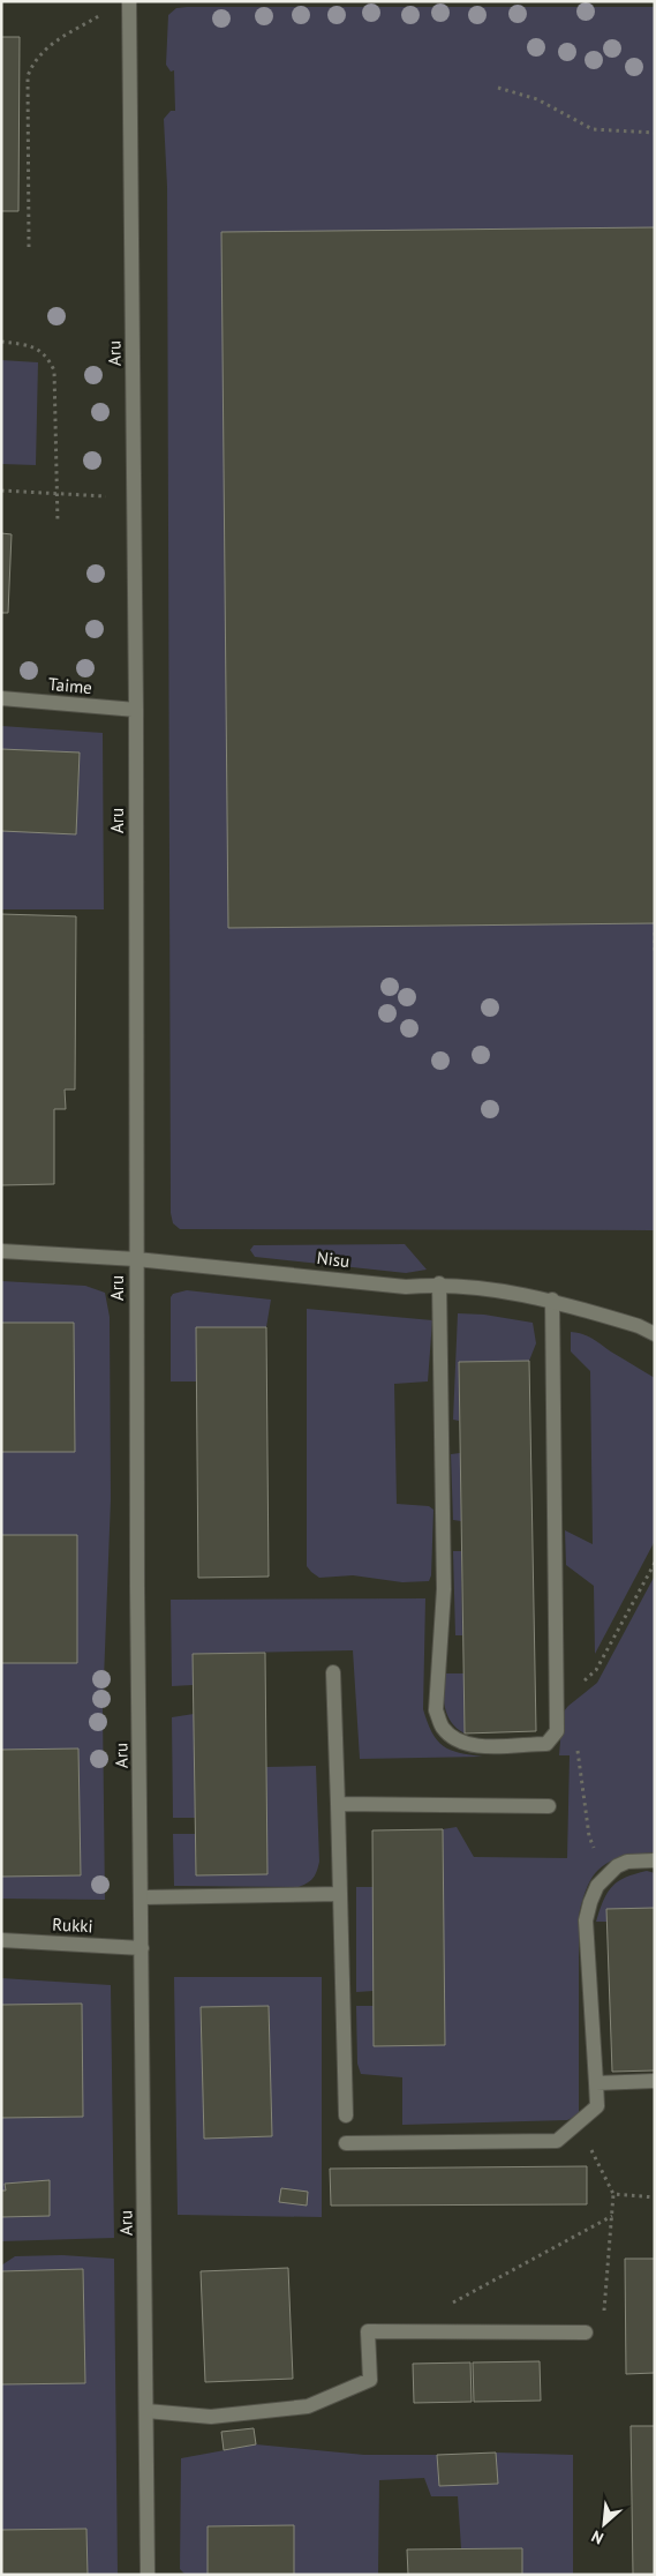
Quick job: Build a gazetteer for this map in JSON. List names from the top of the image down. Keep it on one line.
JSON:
{"streets":{"street":["Aru","Taime","Nisu","Rukki"]},"crossings":[["Aru","Taime"],["Aru","Nisu"],["Aru","Rukki"]],"north":"bottom left"}
